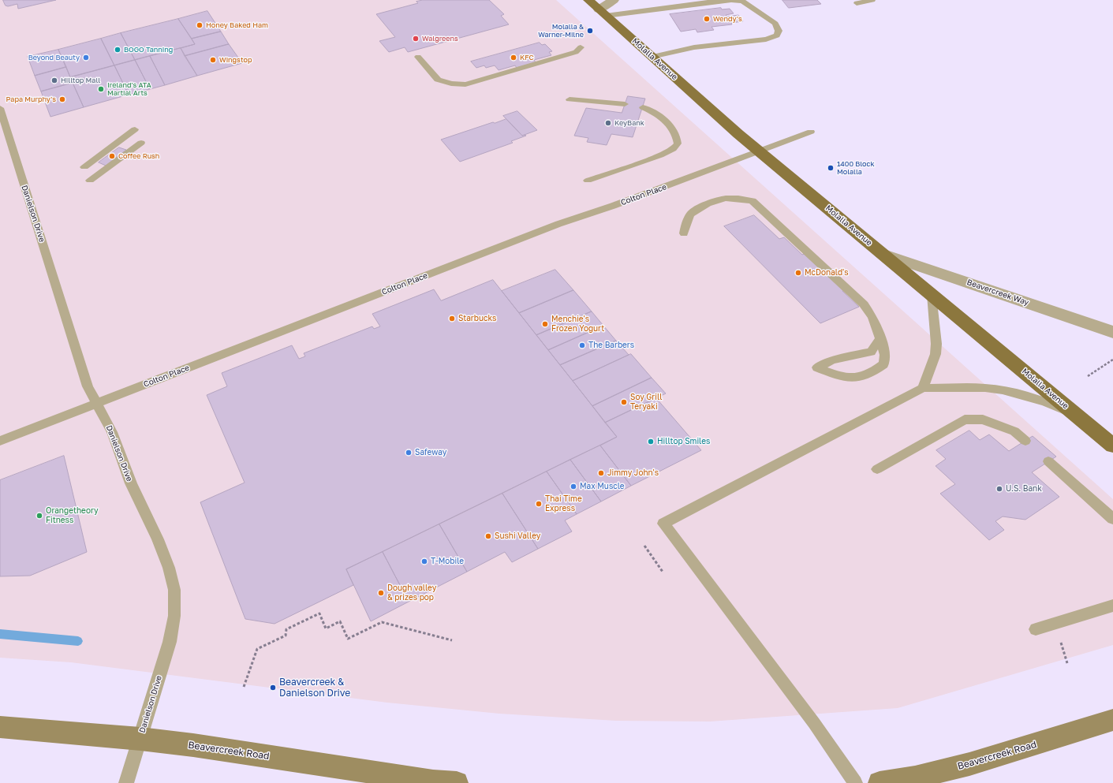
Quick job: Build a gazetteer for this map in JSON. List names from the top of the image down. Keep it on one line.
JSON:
{"streets":{"main road":["Molalla Avenue","Beavercreek Road"],"street":["Beavercreek Way"],"lane":["Colton Place","Danielson Drive"]},"crossings":[["Molalla Avenue","Colton Place"],["Molalla Avenue","Beavercreek Way"],["Colton Place","Danielson Drive"],["Danielson Drive","Beavercreek Road"]],"places":["Wendy's","Honey Baked Ham","Molalla & Warner-Milne","Walgreens","BOGO Tanning","Beyond Beauty","KFC","Wingstop","Hilltop Mall","Ireland's ATA Martial Arts","Papa Murphy's","KeyBank","Coffee Rush","1400 Block Molalla","McDonald's","Starbucks","Menchie's Frozen Yogurt","The Barbers","Soy Grill Teryaki","Hilltop Smiles","Safeway","Jimmy John's","Max Muscle","U.S. Bank","Thai Time Express","Orangetheory Fitness","Sushi Valley","T-Mobile","Dough valley & prizes pop","Beavercreek & Danielson Drive"]}
